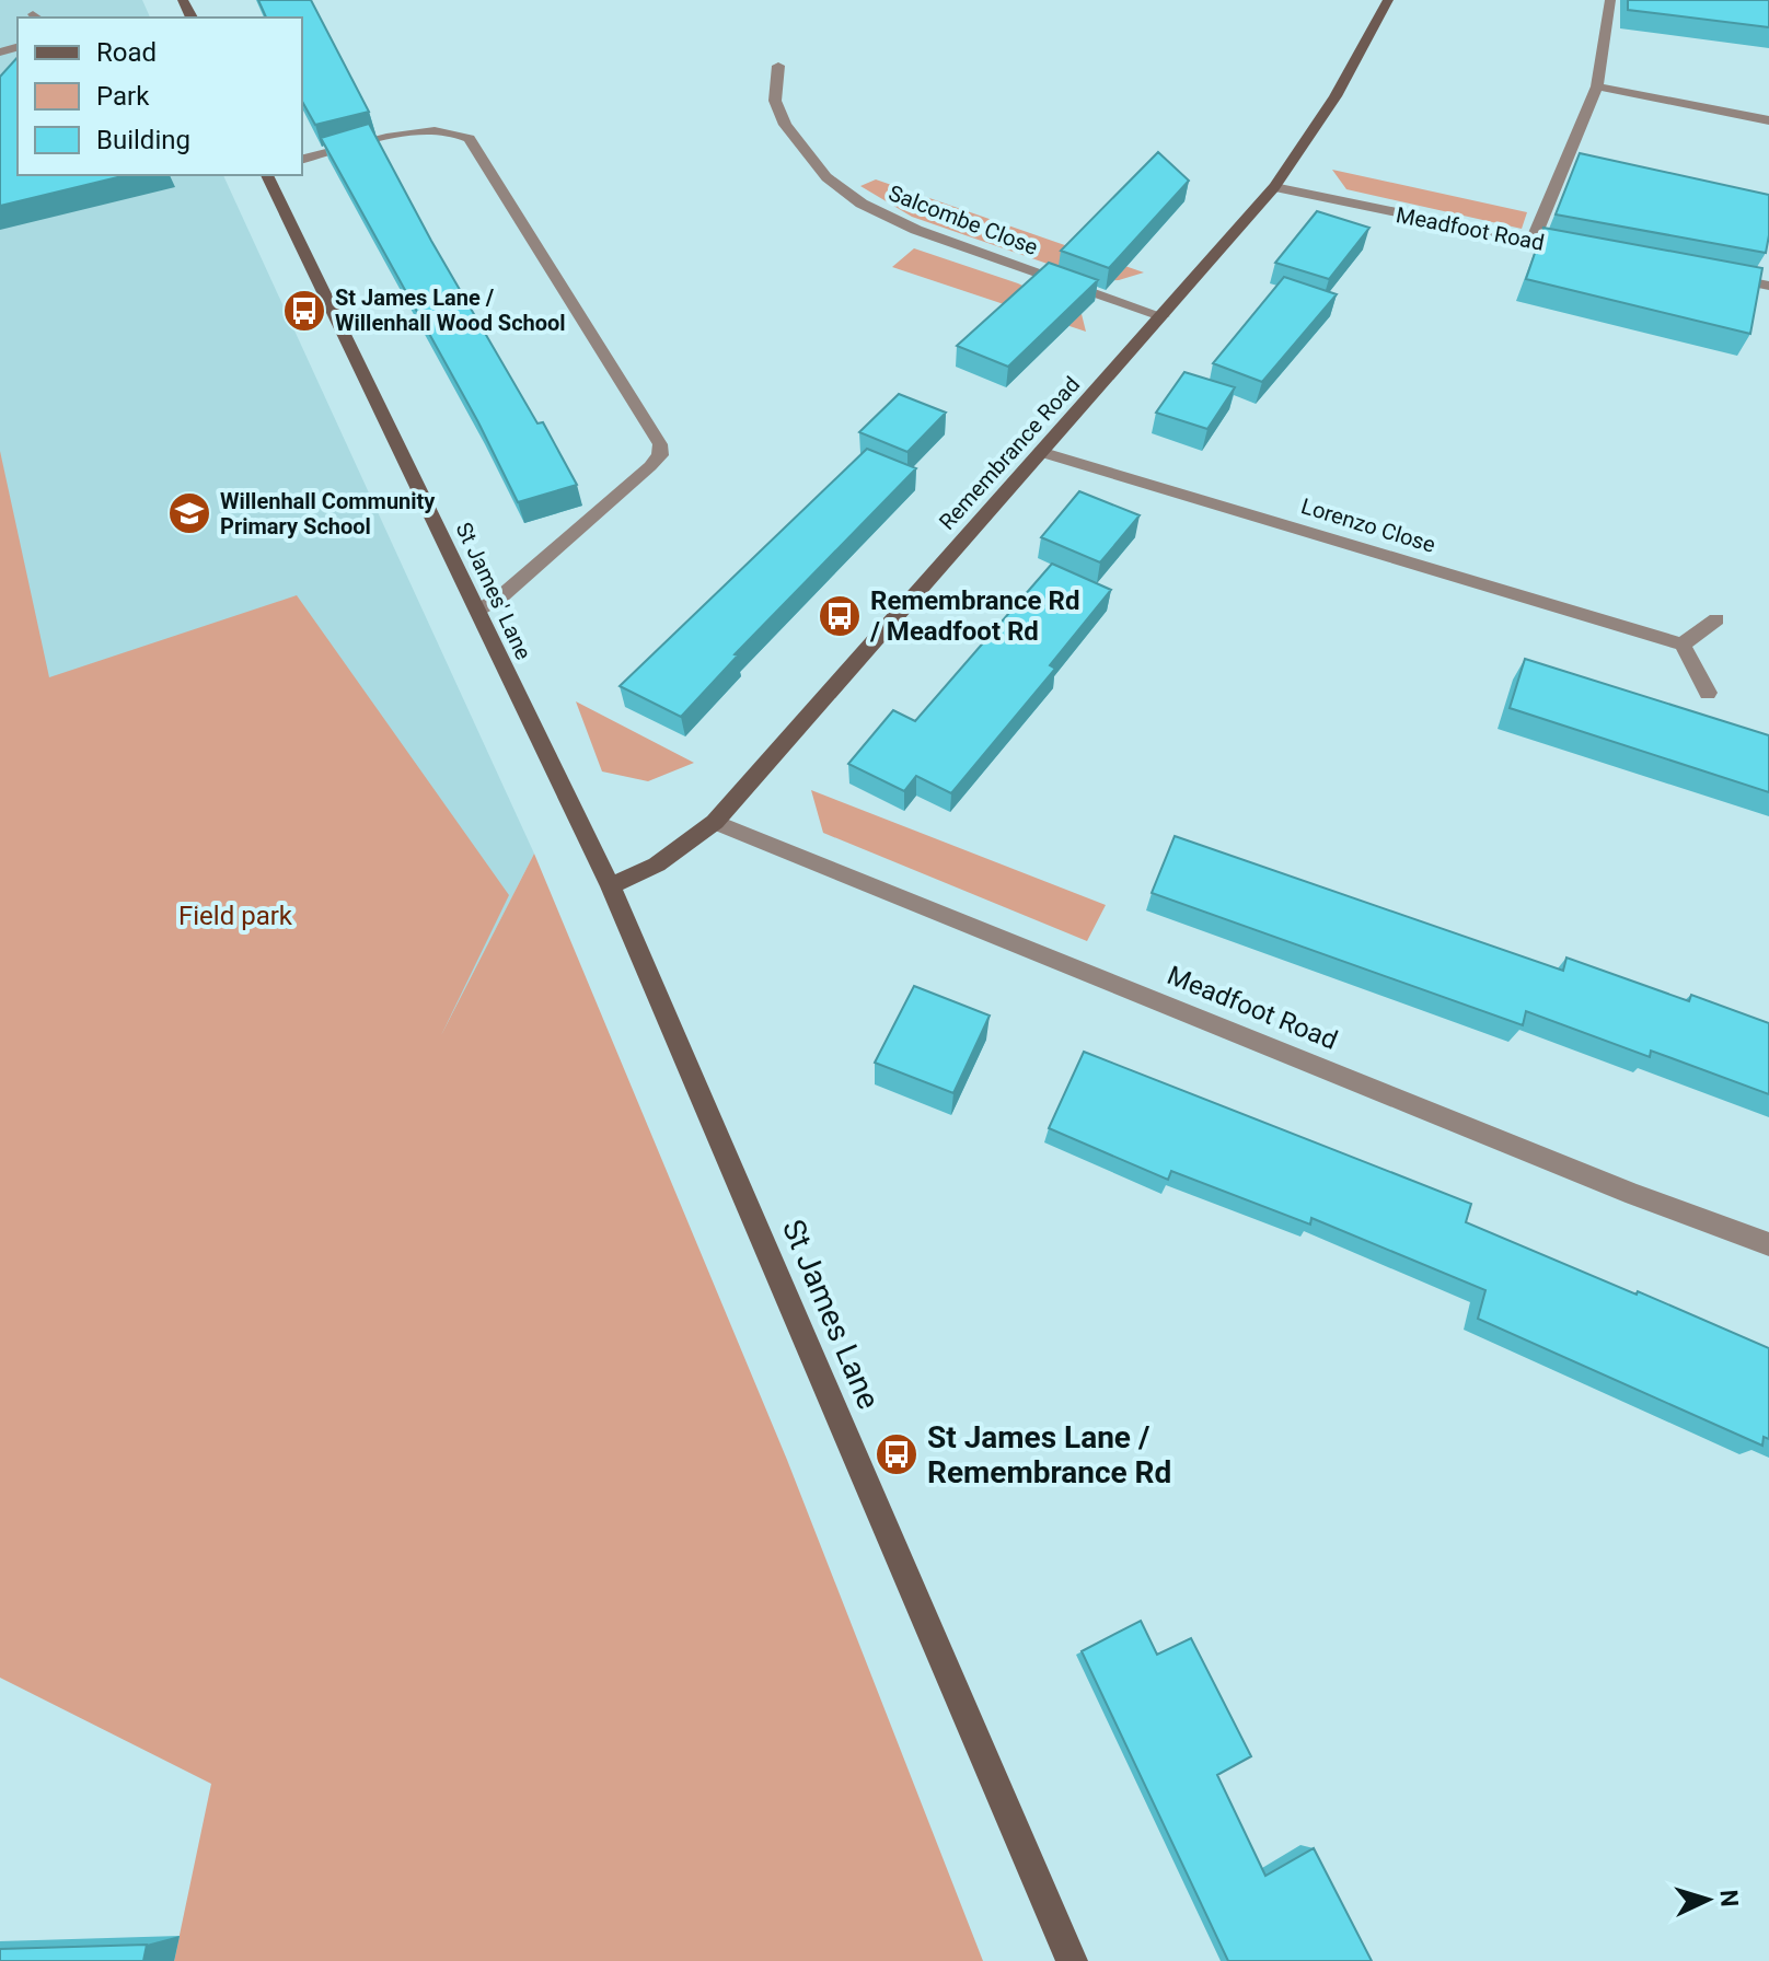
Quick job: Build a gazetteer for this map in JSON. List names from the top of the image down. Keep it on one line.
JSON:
{"streets":{"street":["Salcombe Close","Meadfoot Road","Remembrance Road","Lorenzo Close","St James' Lane","St James Lane"]},"crossings":[["Salcombe Close","Remembrance Road"],["Meadfoot Road","Remembrance Road"],["Remembrance Road","Lorenzo Close"],["Remembrance Road","St James' Lane"],["Remembrance Road","St James Lane"],["St James' Lane","St James Lane"]],"parks":["Field park"],"places":{"bus stop":["St James Lane / Willenhall Wood School","Remembrance Rd / Meadfoot Rd","St James Lane / Remembrance Rd"],"school or university":["Willenhall Community Primary School"]},"legend":["Road","Park","Building"],"north":"right"}
